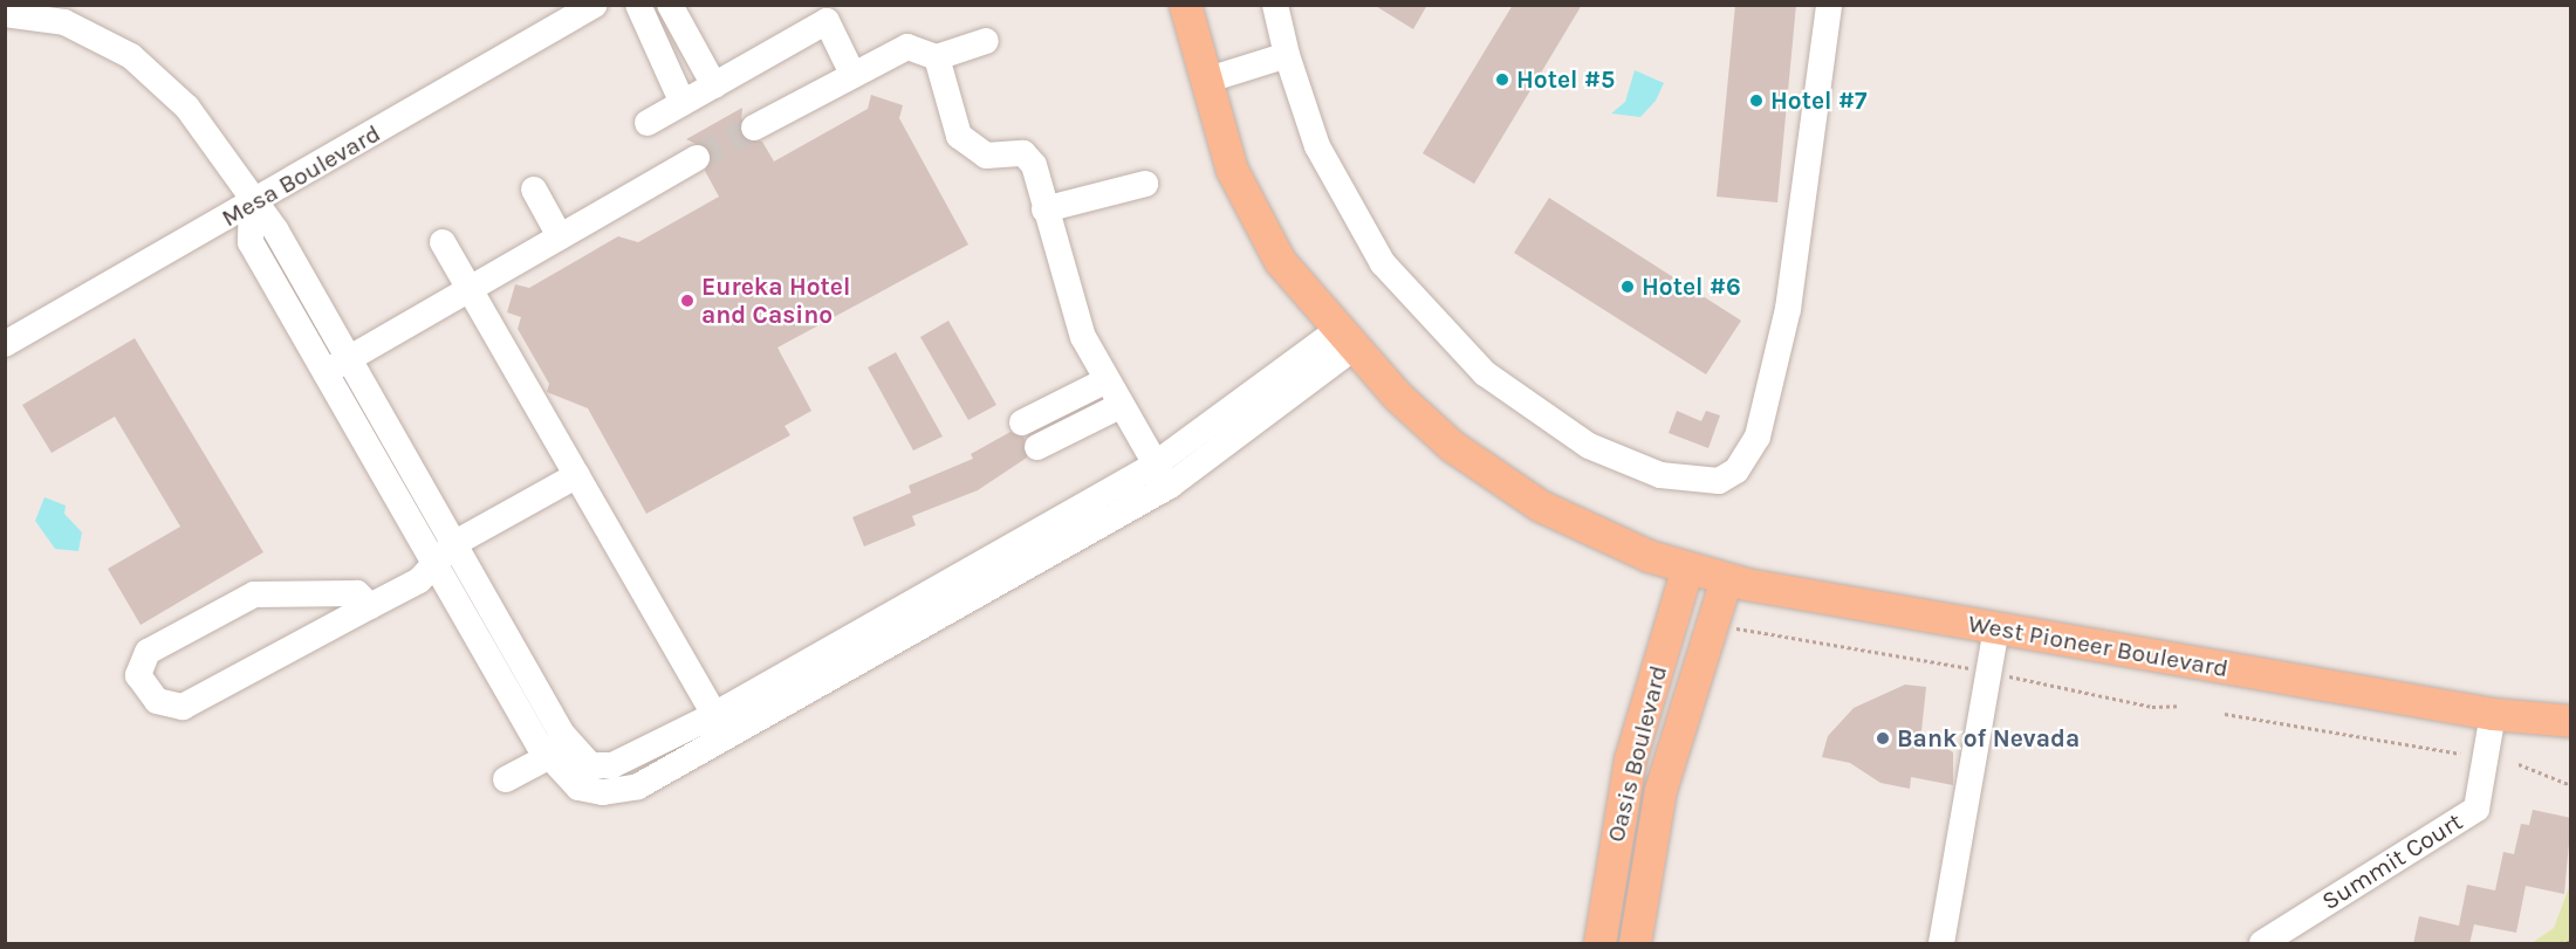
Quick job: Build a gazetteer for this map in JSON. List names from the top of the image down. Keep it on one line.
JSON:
{"streets":{"main road":["West Pioneer Boulevard","Oasis Boulevard"],"street":["Mesa Boulevard","Summit Court"]},"crossings":[["West Pioneer Boulevard","Oasis Boulevard"],["West Pioneer Boulevard","Summit Court"]],"places":["Hotel #5","Hotel #7","Hotel #6","Eureka Hotel and Casino","Bank of Nevada"]}
